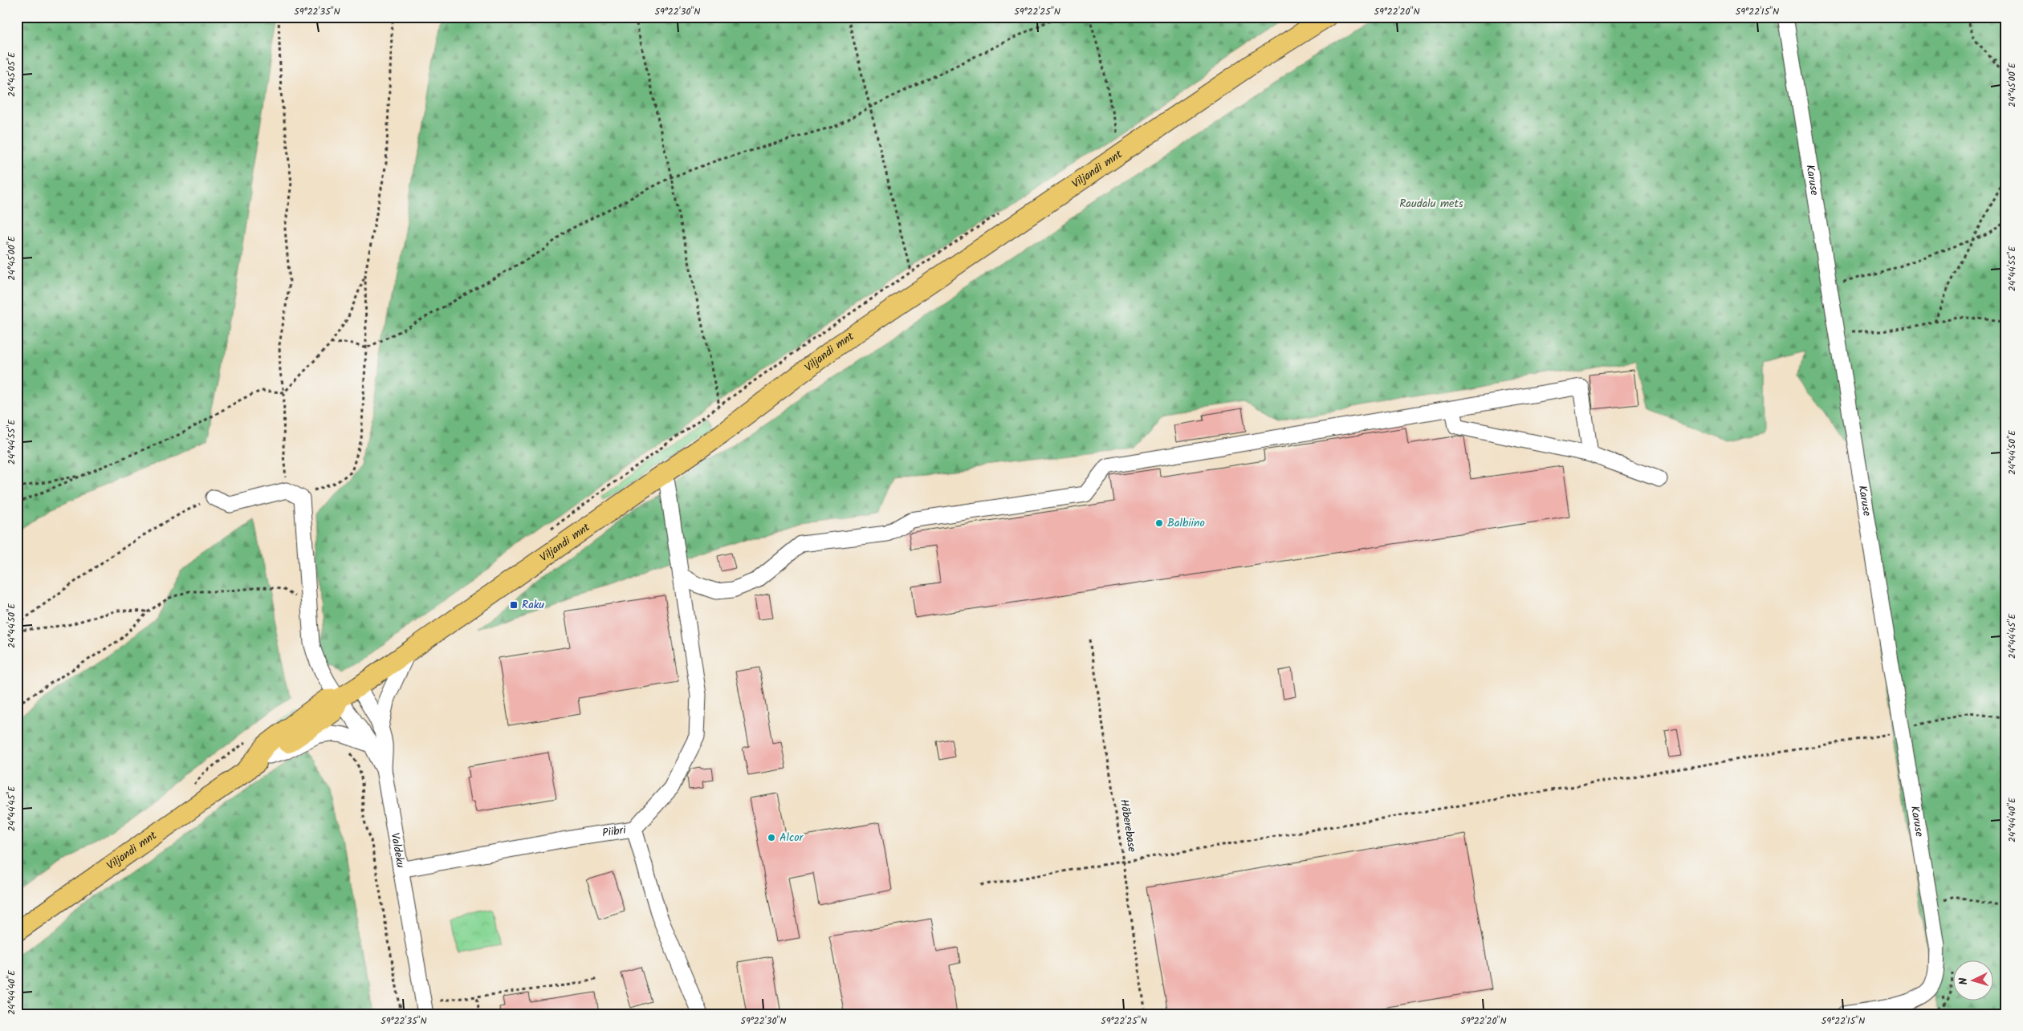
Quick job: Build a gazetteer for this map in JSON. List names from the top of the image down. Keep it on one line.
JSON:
{"streets":{"main road":["Viljandi mnt"],"street":["Karuse","Piibri","Valdeku"],"path":["Hõberebase"]},"crossings":[["Viljandi mnt","Valdeku"],["Piibri","Valdeku"]],"parks":["Raudalu mets"],"places":{"other":["Balbiino","Alcor"],"transit":["Raku"]},"north":"left","coordinates":["59°22'35\"N","59°22'30\"N","59°22'25\"N","59°22'20\"N","59°22'15\"N","24°45'05\"E","24°45'00\"E","24°44'55\"E","24°44'50\"E","24°44'45\"E","24°44'40\"E"]}
